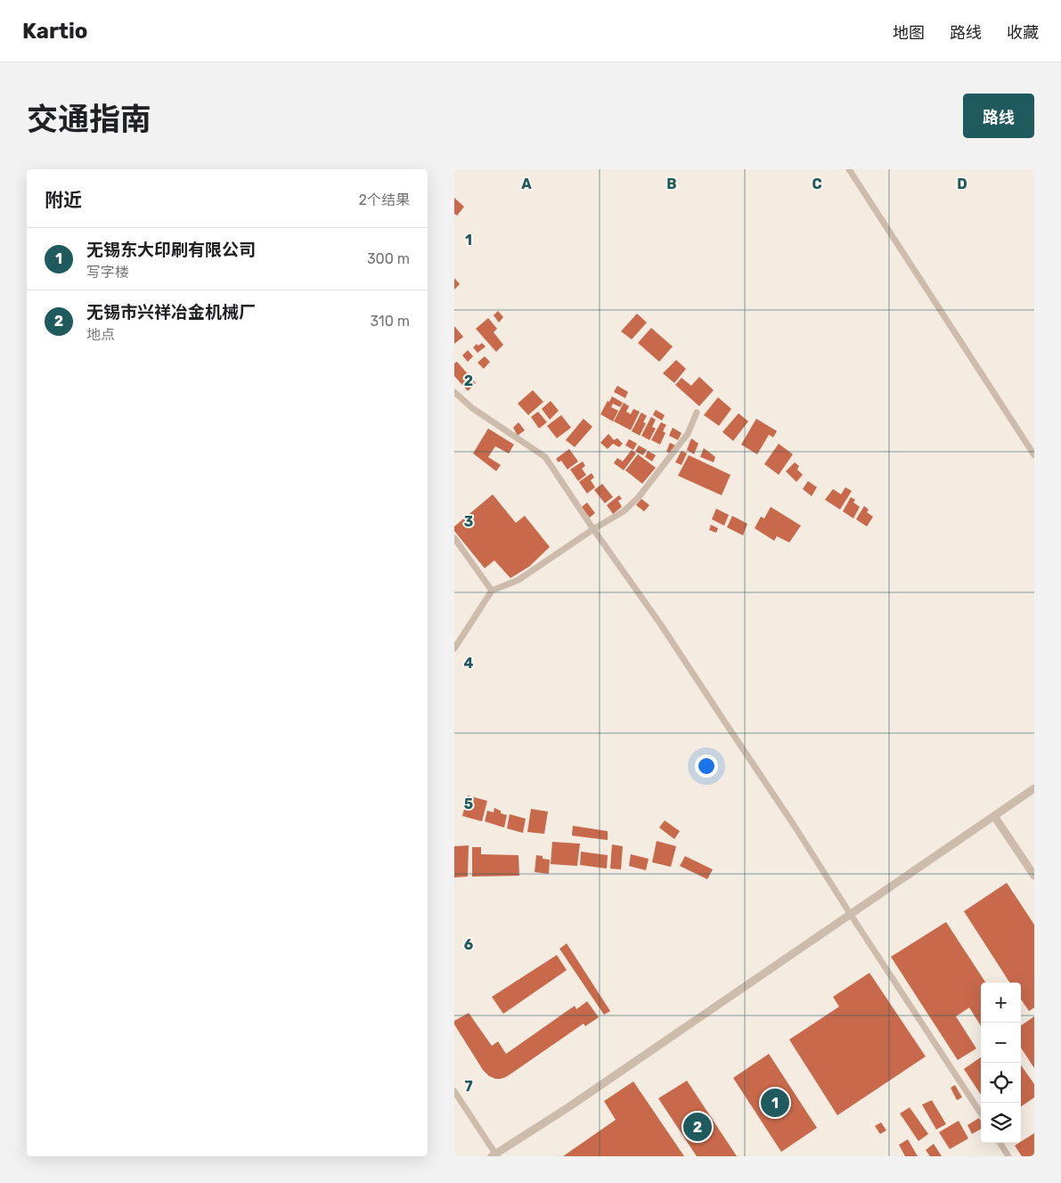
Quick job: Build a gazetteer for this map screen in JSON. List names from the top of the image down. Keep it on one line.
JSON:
{"page":{"header":"Kartio","nav":["地图","路线","收藏"],"title":"交通指南","buttons":"路线","heading":["附近","2个结果"],"list":[{"mark":"1","name":"无锡东大印刷有限公司","note":"写字楼","value":"300 m"},{"mark":"2","name":"无锡市兴祥冶金机械厂","note":"地点","value":"310 m"}],"map_buttons":["+","−"],"pins":["1","2"]},"grid":{"columns":["A","B","C","D"],"rows":["1","2","3","4","5","6","7"]}}
